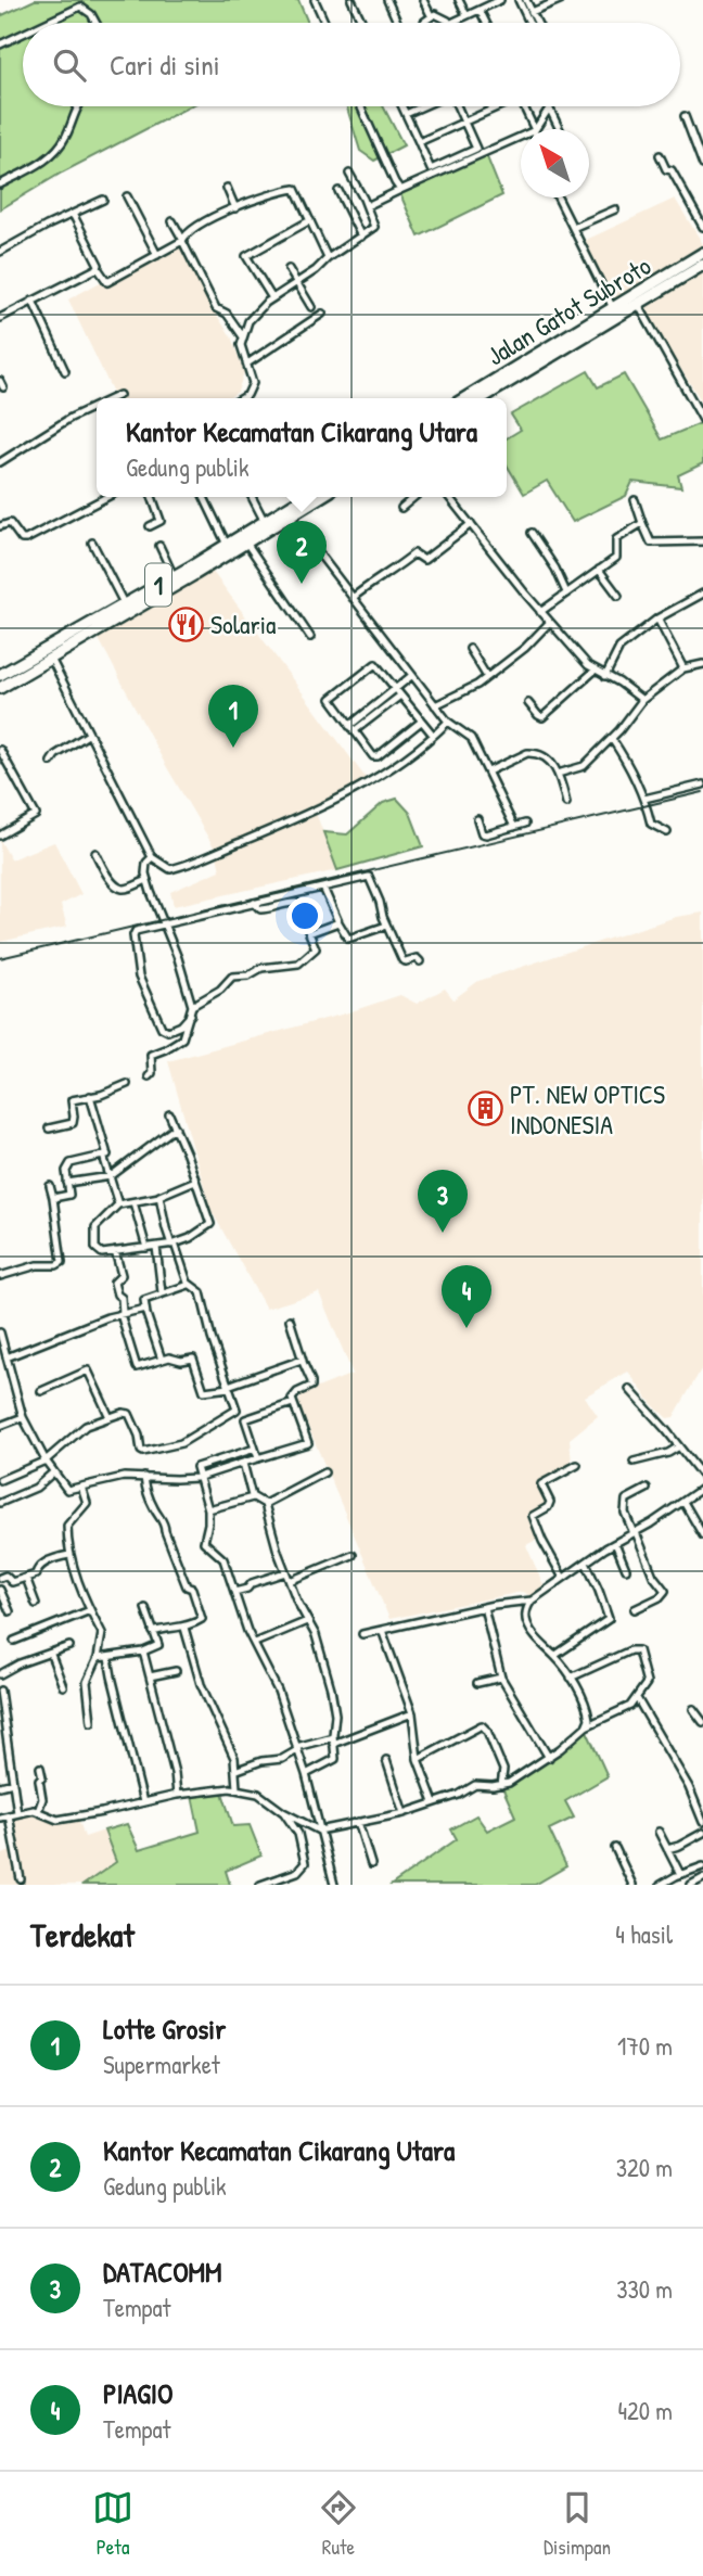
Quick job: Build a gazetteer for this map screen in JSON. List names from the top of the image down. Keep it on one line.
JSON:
{"streets":{"highway":["Jalan Gatot Subroto","1"]},"places":{"restaurant":["Solaria"],"building":["PT. NEW OPTICS INDONESIA"]},"north":"top left","page":{"search":"Cari di sini","popup":["Kantor Kecamatan Cikarang Utara","Gedung publik"],"pins":["2","1","3","4"],"heading":["Terdekat","4 hasil"],"list":[{"mark":"1","name":"Lotte Grosir","note":"Supermarket","value":"170 m"},{"mark":"2","name":"Kantor Kecamatan Cikarang Utara","note":"Gedung publik","value":"320 m"},{"mark":"3","name":"DATACOMM","note":"Tempat","value":"330 m"},{"mark":"4","name":"PIAGIO","note":"Tempat","value":"420 m"}],"nav":["Peta","Rute","Disimpan"]}}
